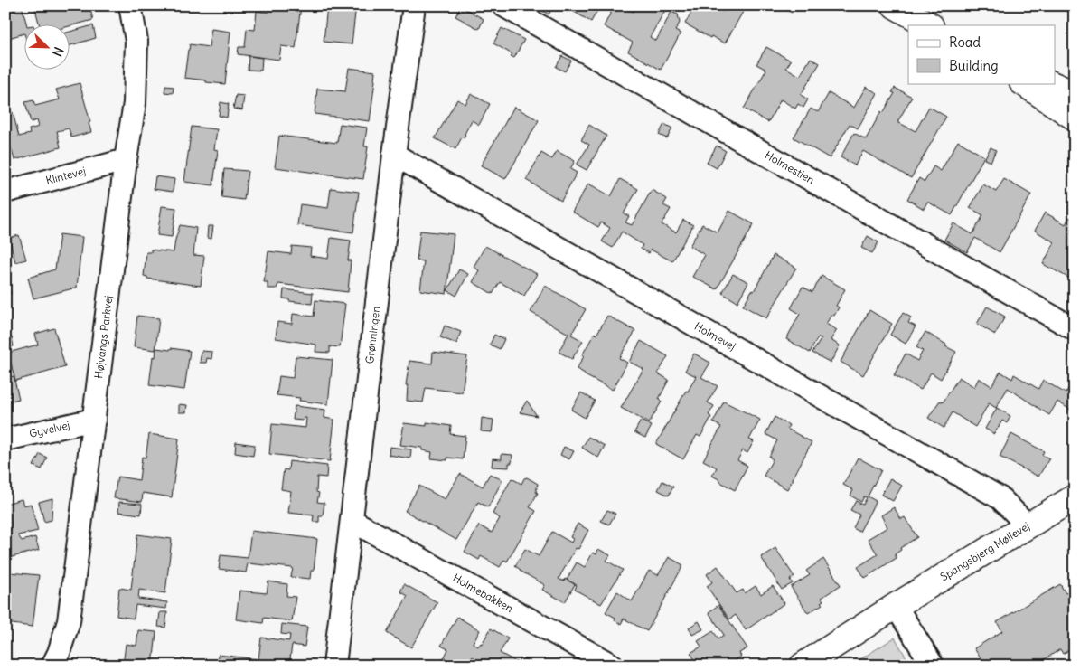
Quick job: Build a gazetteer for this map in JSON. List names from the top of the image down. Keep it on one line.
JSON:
{"streets":{"street":["Holmestien","Klintevej","Grønningen","Holmevej","Højvangs Parkvej","Gyvelvej","Spangsbjerg Møllevej","Holmebakken"]},"crossings":[["Klintevej","Højvangs Parkvej"],["Grønningen","Holmevej"],["Grønningen","Holmebakken"],["Holmevej","Spangsbjerg Møllevej"],["Højvangs Parkvej","Gyvelvej"]],"legend":["Road","Building"],"north":"bottom right"}
